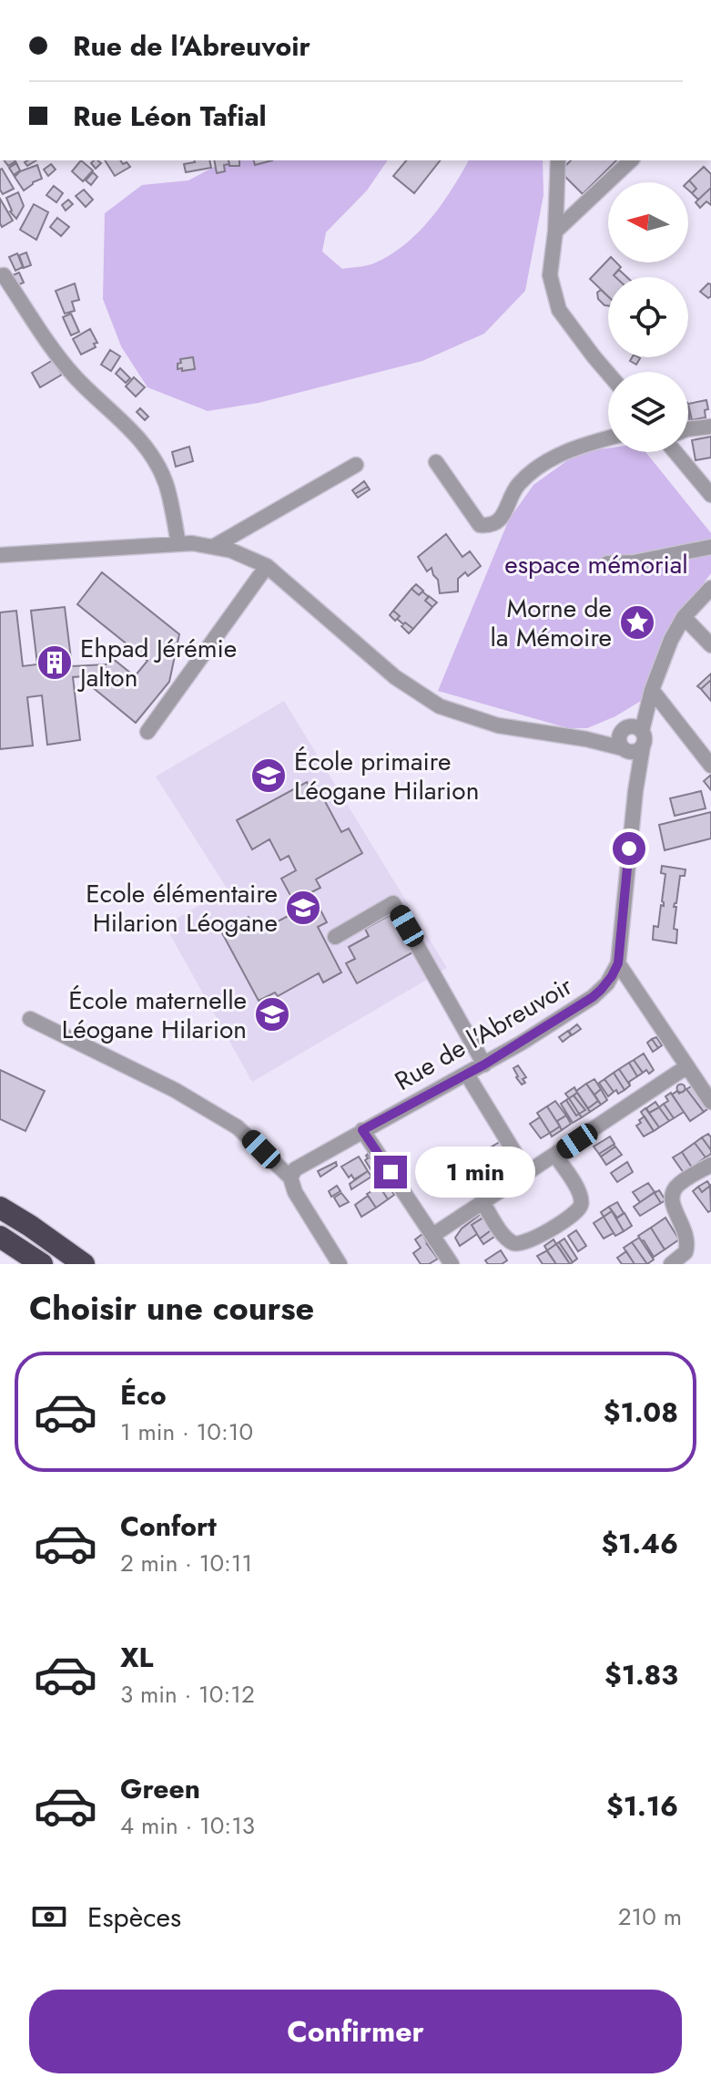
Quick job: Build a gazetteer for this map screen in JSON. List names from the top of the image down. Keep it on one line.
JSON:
{"streets":{"street":["Rue de l'Abreuvoir"]},"parks":["espace mémorial"],"places":{"place":["Morne de la Mémoire"],"building":["Ehpad Jérémie Jalton"],"school or university":["École primaire Léogane Hilarion","Ecole élémentaire Hilarion Léogane","École maternelle Léogane Hilarion"]},"north":"left","page":{"banner":["Rue de l'Abreuvoir","Rue Léon Tafial"],"bubble":"1 min","heading":"Choisir une course","list":[{"name":"Éco","note":"1 min · 10:10","value":"$1.08"},{"name":"Confort","note":"2 min · 10:11","value":"$1.46"},{"name":"XL","note":"3 min · 10:12","value":"$1.83"},{"name":"Green","note":"4 min · 10:13","value":"$1.16"}],"pay":["Espèces","210 m"],"buttons":"Confirmer"}}
